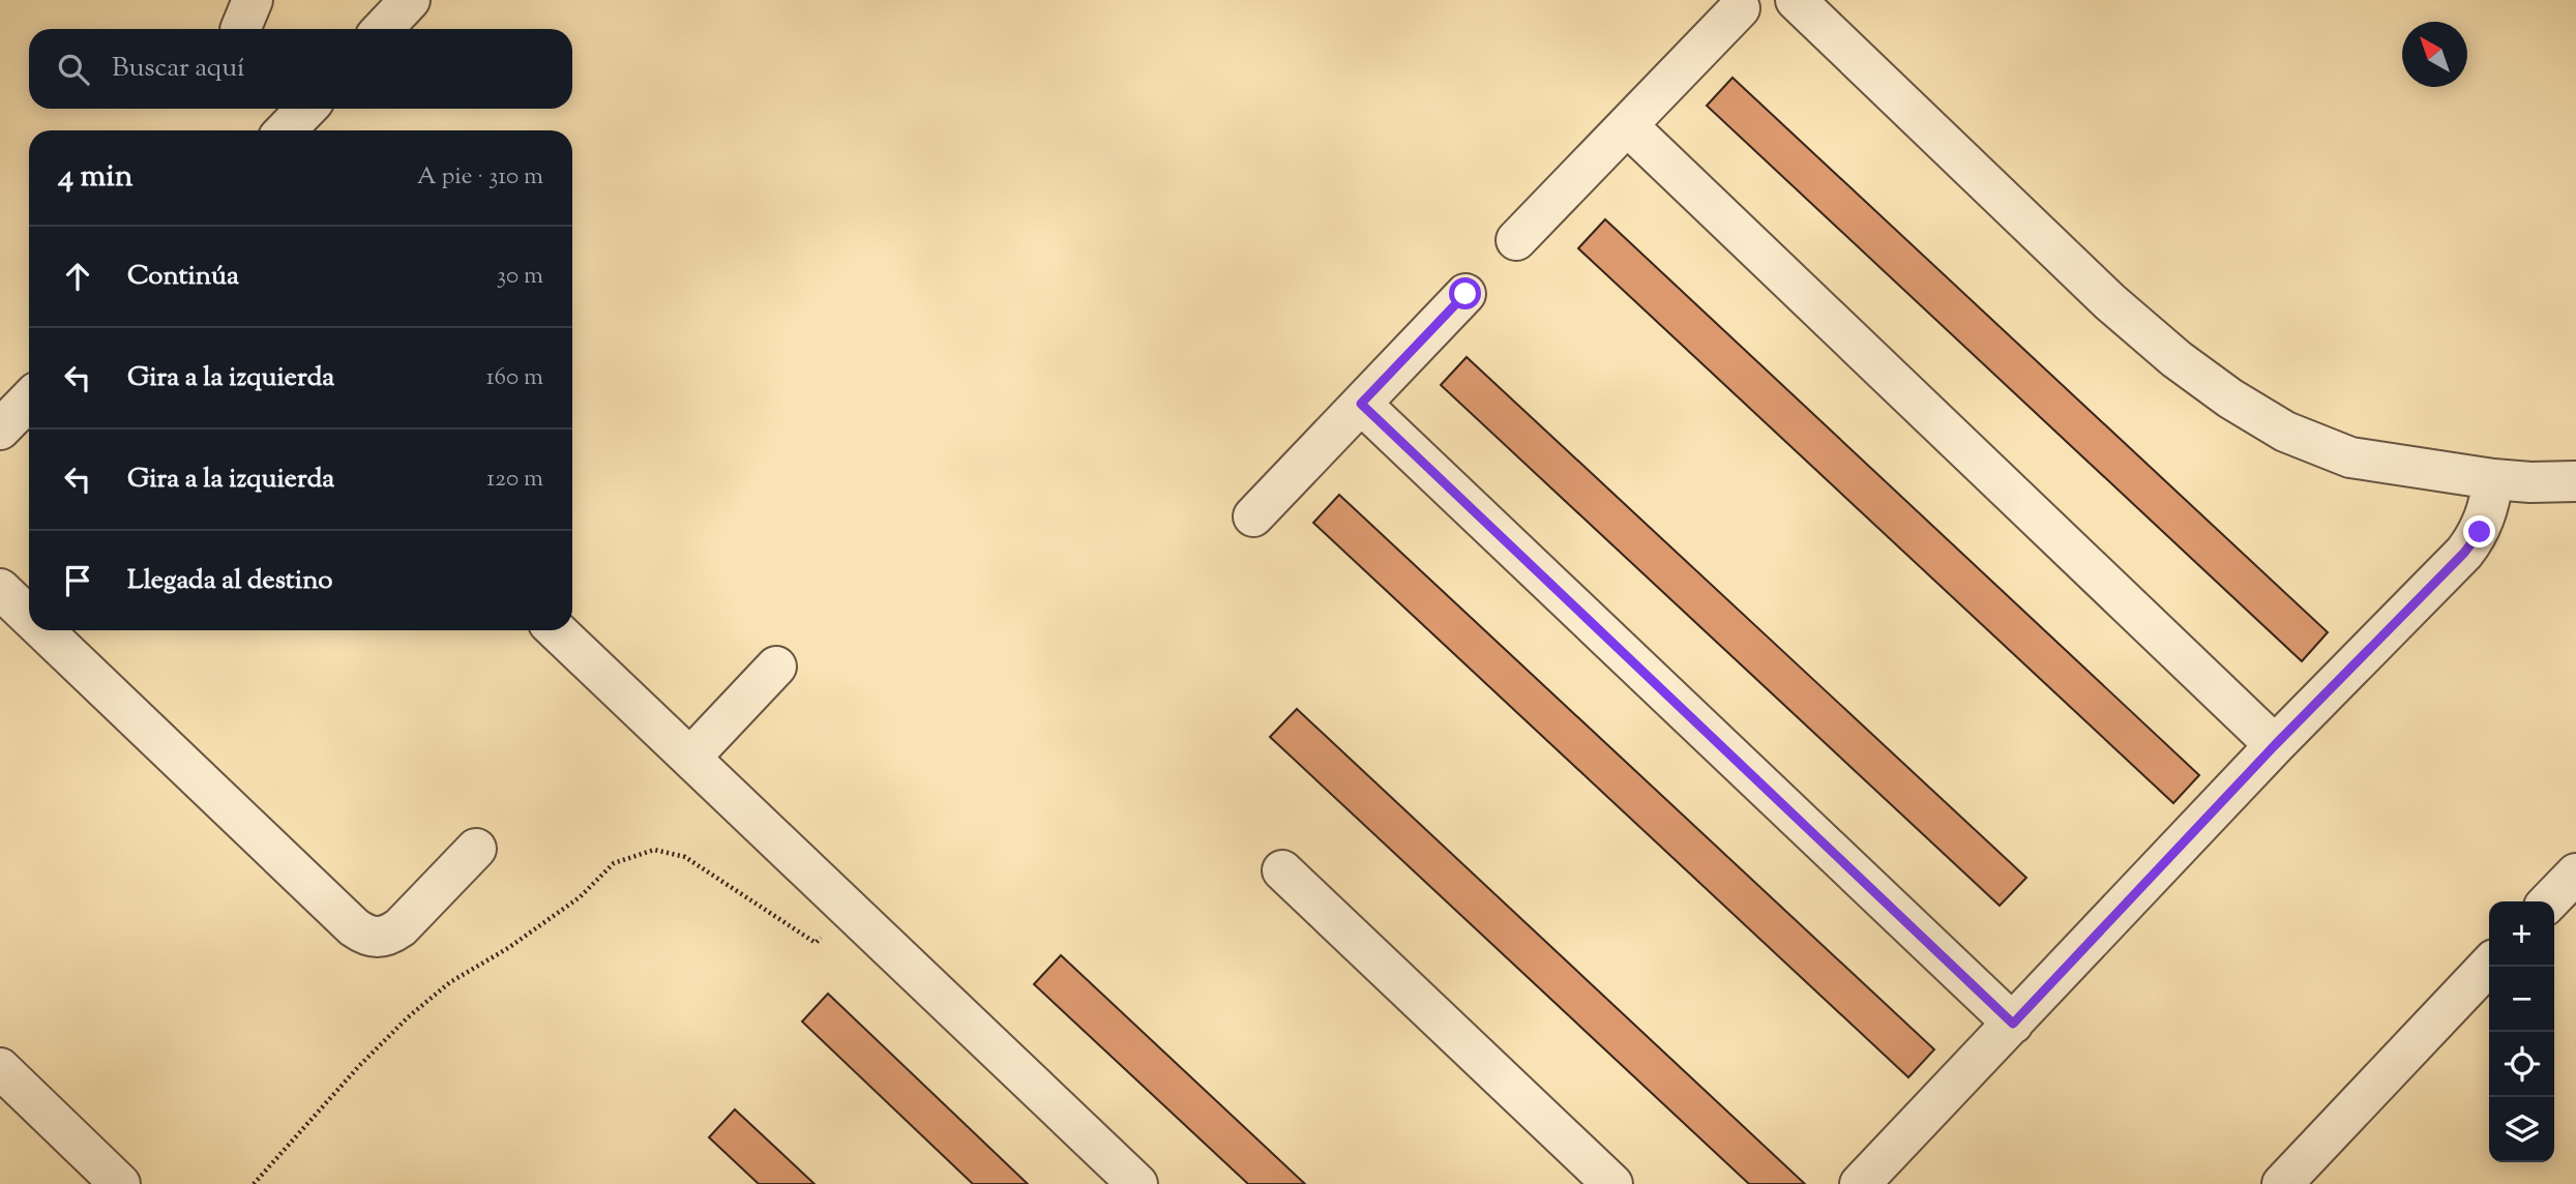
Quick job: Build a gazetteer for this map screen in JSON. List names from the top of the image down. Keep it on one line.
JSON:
{"north":"top left","page":{"search":"Buscar aquí","heading":["4 min","A pie · 310 m"],"list":[["Continúa","30 m"],["Gira a la izquierda","160 m"],["Gira a la izquierda","120 m"],"Llegada al destino"],"map_buttons":["+","−"]}}
